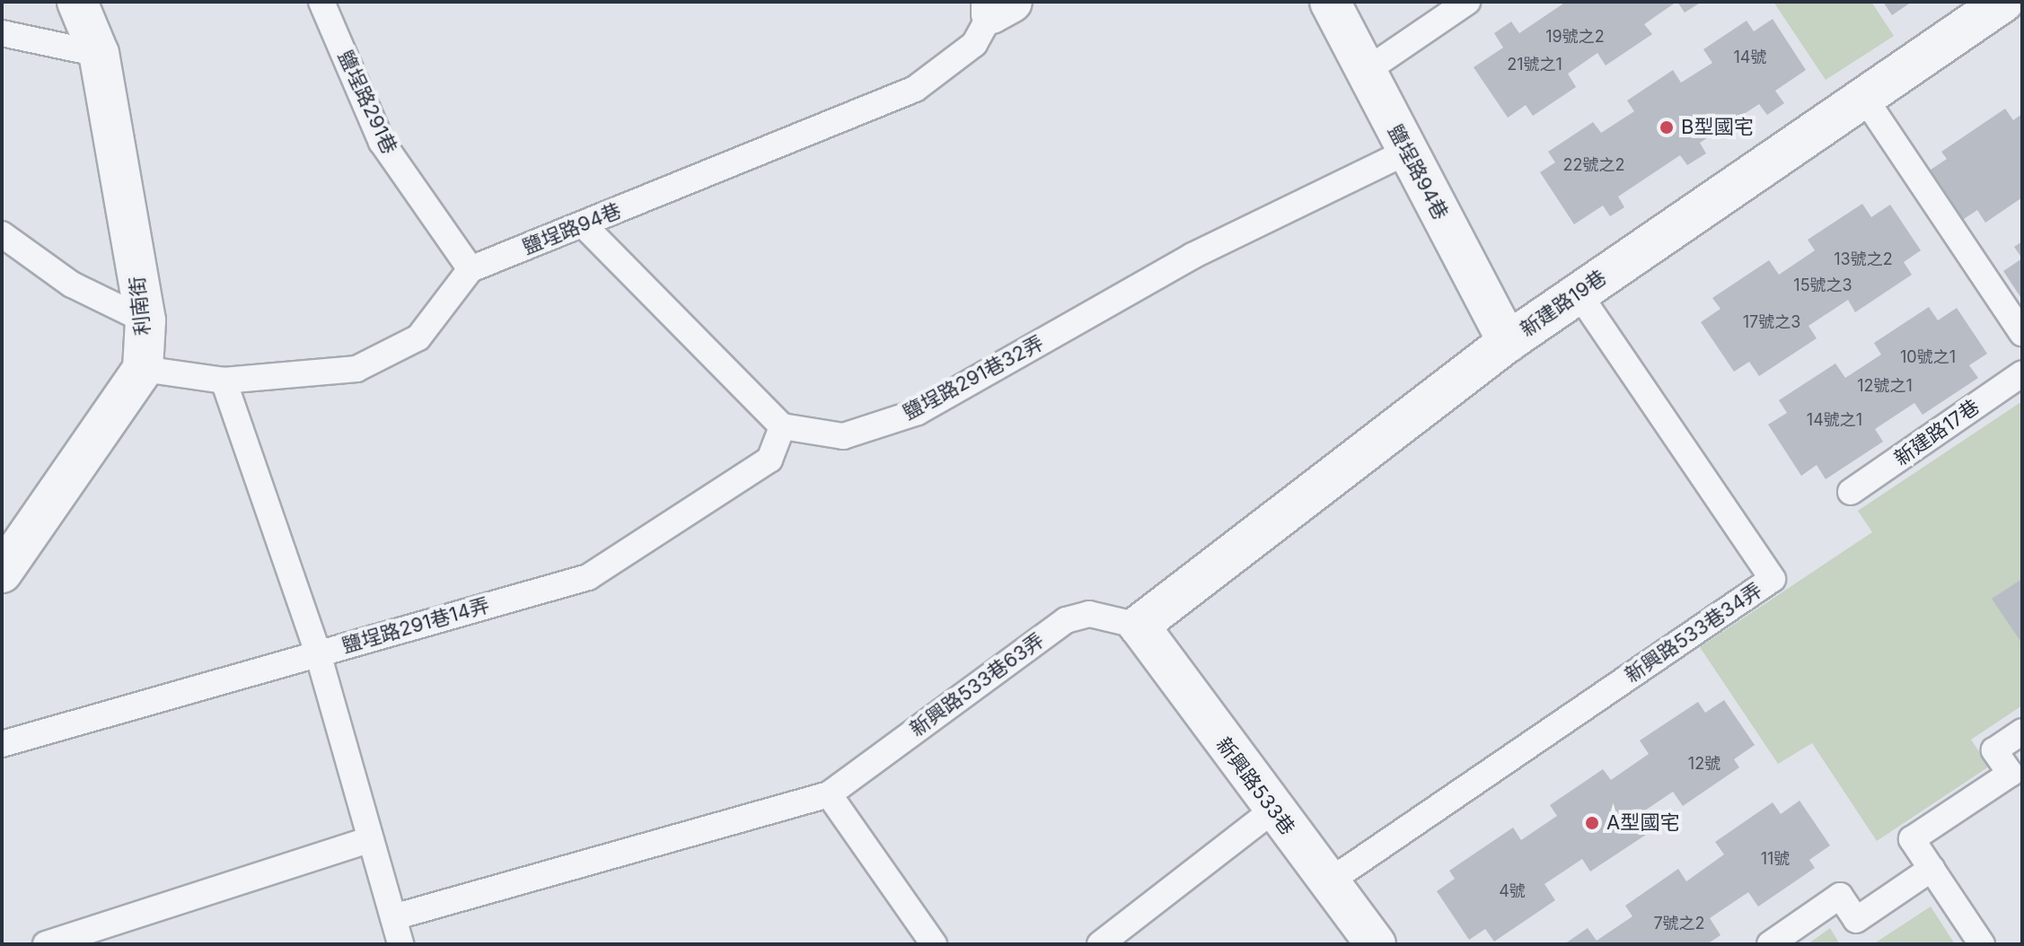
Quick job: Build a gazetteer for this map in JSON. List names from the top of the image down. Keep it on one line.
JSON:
{"streets":{"street":["鹽埕路94巷","新建路19巷","利南街","新興路533巷"],"lane":["鹽埕路291巷","鹽埕路291巷32弄","新建路17巷","鹽埕路291巷14弄","新興路533巷34弄","新興路533巷63弄"]},"crossings":[["鹽埕路291巷","鹽埕路94巷"],["鹽埕路94巷","新建路19巷"],["鹽埕路94巷","鹽埕路291巷32弄"],["新建路19巷","新興路533巷34弄"],["新建路19巷","新興路533巷63弄"],["新建路19巷","新興路533巷"],["鹽埕路291巷32弄","鹽埕路291巷14弄"],["新興路533巷34弄","新興路533巷"],["新興路533巷63弄","新興路533巷"]],"places":["B型國宅","A型國宅"],"house_numbers":["19號之2","14號","21號之1","22號之2","13號之2","15號之3","17號之3","10號之1","12號之1","14號之1","12號","11號","4號","7號之2"]}
